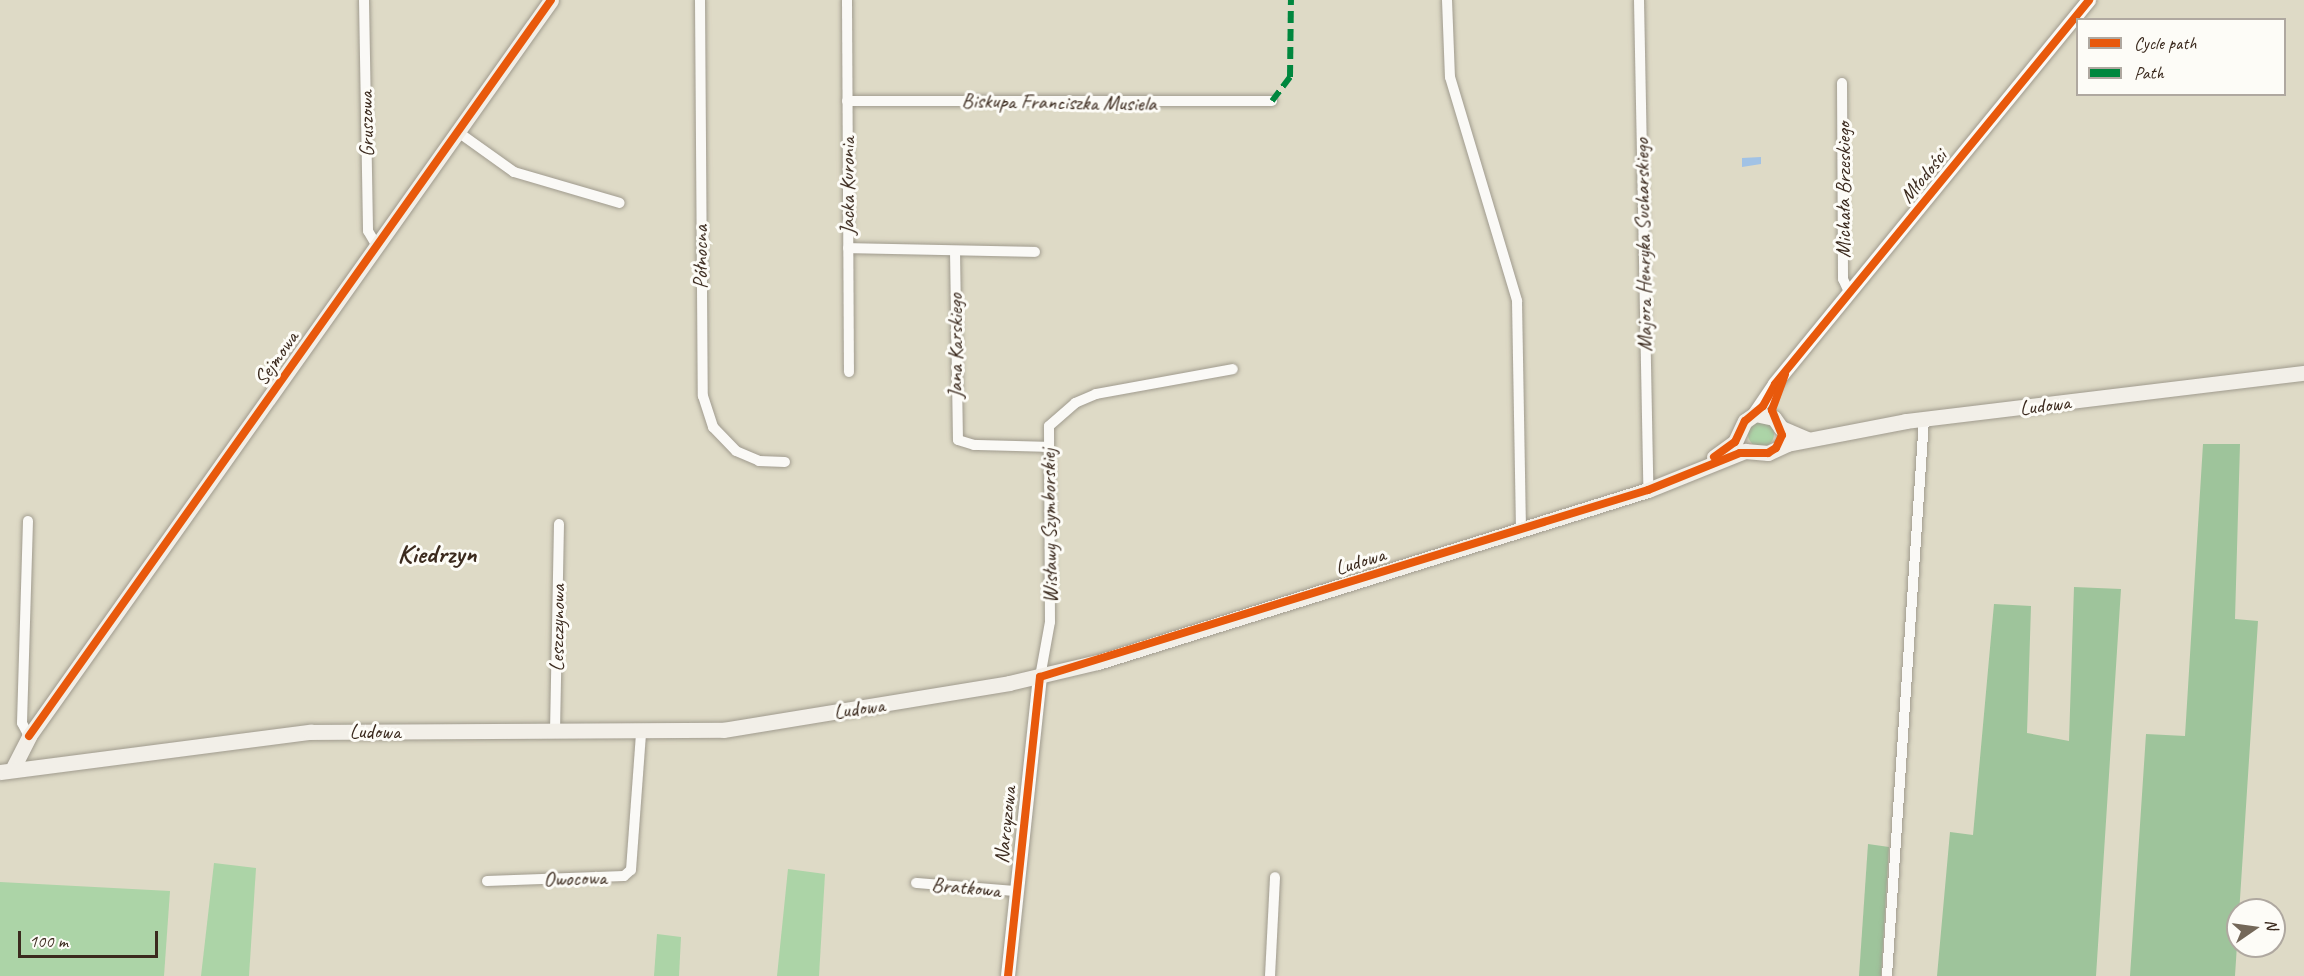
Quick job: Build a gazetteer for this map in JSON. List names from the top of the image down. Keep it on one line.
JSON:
{"streets":{"main road":["Sejmowa","Ludowa"],"street":["Biskupa Franciszka Musiela","Gruszowa","Młodości","Jacka Kuronia","Michała Brzeskiego","Majora Henryka Sucharskiego","Północna","Jana Karskiego","Wisławy Szymborskiej","Leszczynowa","Narcyzowa","Owocowa","Bratkowa"]},"crossings":[["Biskupa Franciszka Musiela","Jacka Kuronia"],["Gruszowa","Sejmowa"],["Młodości","Michała Brzeskiego"],["Młodości","Ludowa"],["Majora Henryka Sucharskiego","Ludowa"],["Jana Karskiego","Wisławy Szymborskiej"],["Sejmowa","Ludowa"],["Ludowa","Wisławy Szymborskiej"],["Ludowa","Leszczynowa"],["Ludowa","Narcyzowa"],["Ludowa","Owocowa"],["Wisławy Szymborskiej","Narcyzowa"],["Narcyzowa","Bratkowa"]],"districts":["Kiedrzyn"],"legend":["Cycle path","Path"],"scale_bar":"100 m","north":"right"}
